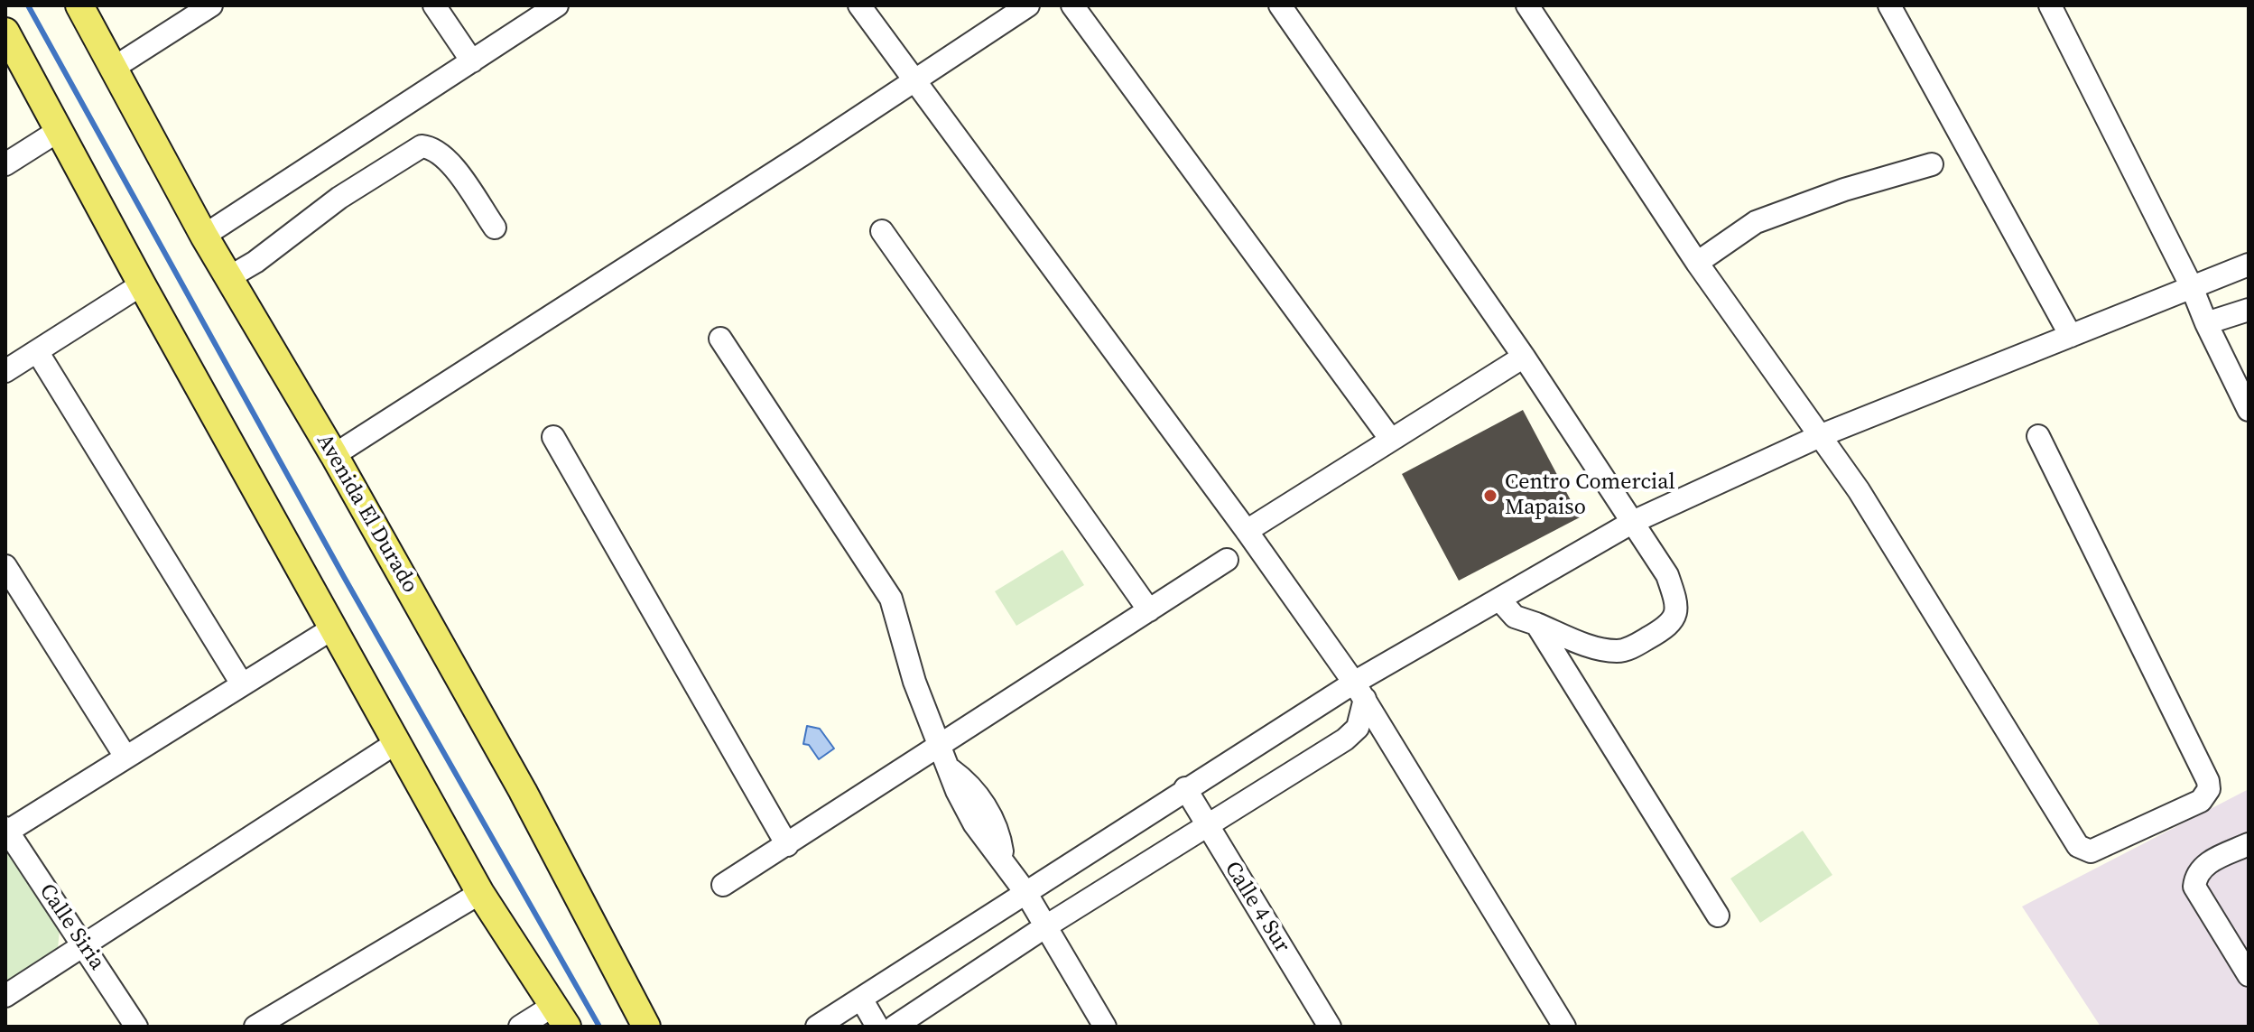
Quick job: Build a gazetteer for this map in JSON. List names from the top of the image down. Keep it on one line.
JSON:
{"streets":{"main road":["Avenida El Durado"],"street":["Calle 4 Sur","Calle Siria"]},"places":["Centro Comercial Mapaiso"]}
